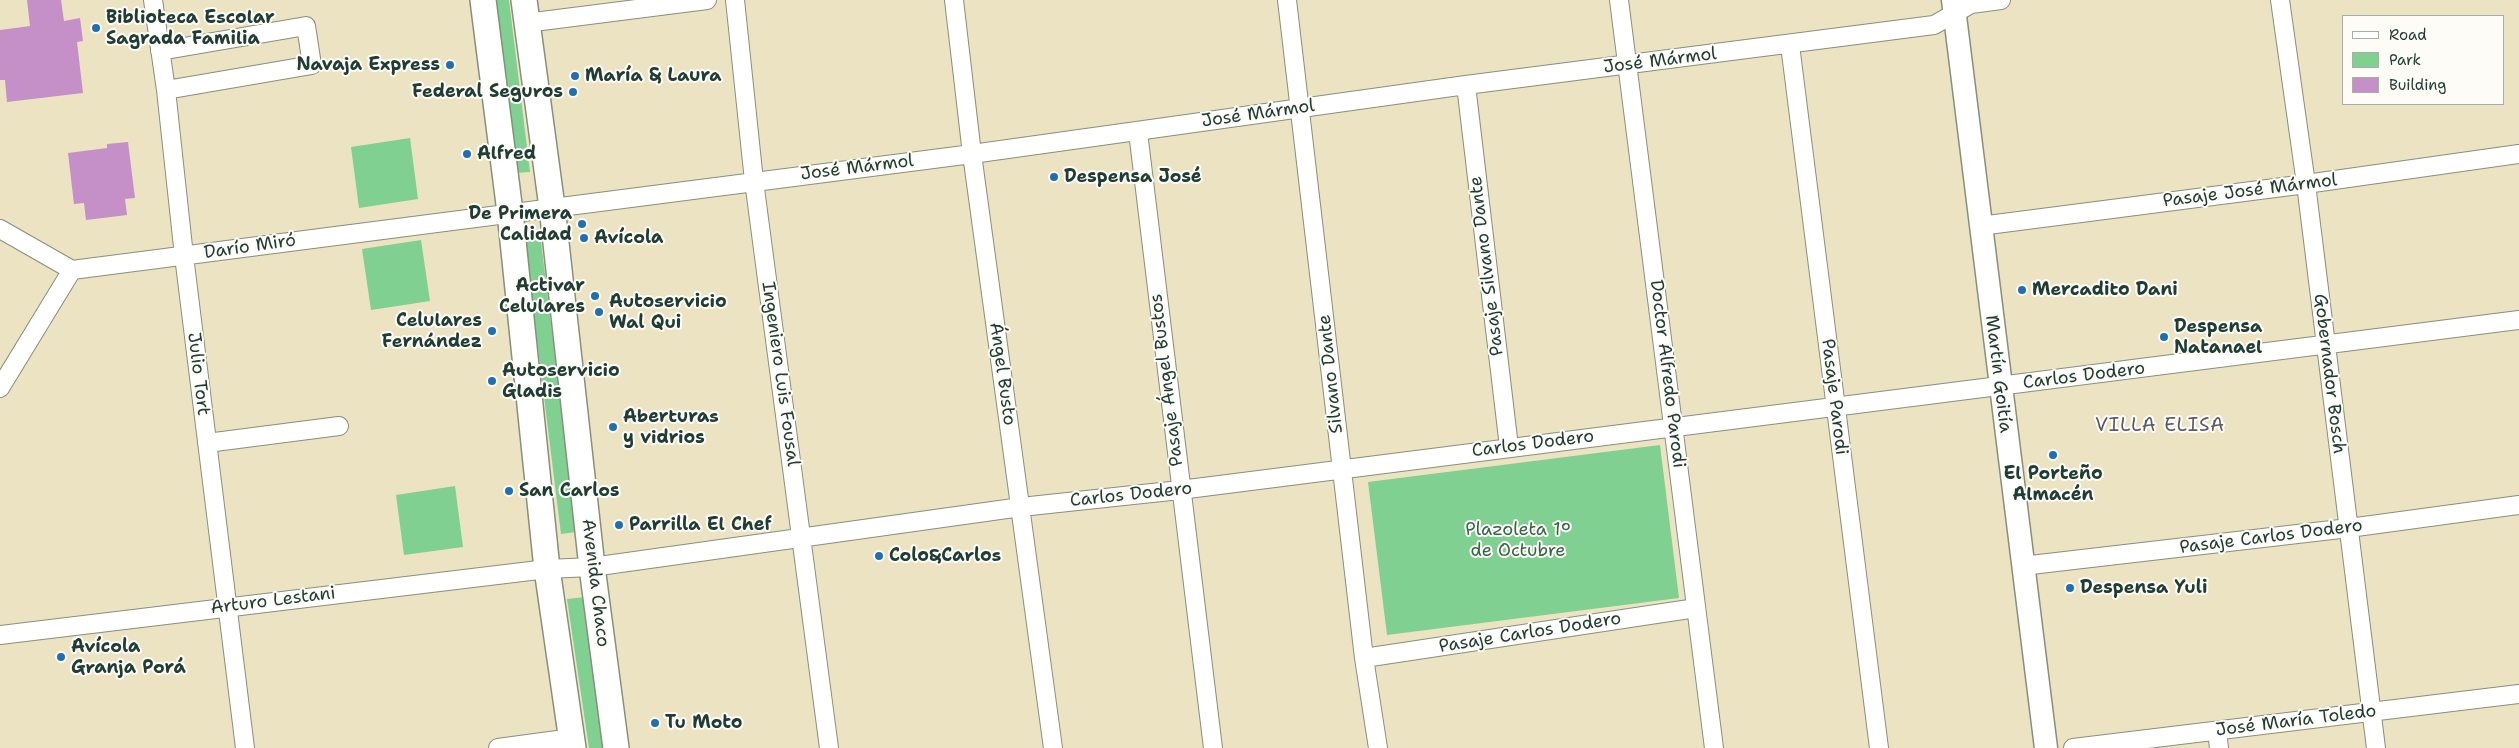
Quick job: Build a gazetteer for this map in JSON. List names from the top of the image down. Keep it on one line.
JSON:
{"streets":{"main road":["Avenida Chaco"],"street":["José Mármol","Pasaje José Mármol","Darío Miró","Pasaje Silvano Dante","Julio Tort","Ingeniero Luis Fousal","Ángel Busto","Silvano Dante","Doctor Alfredo Parodi","Martín Goitía","Gobernador Bosch","Carlos Dodero","Pasaje Ángel Bustos","Pasaje Parodi","Pasaje Carlos Dodero","Arturo Lestani","José María Toledo"]},"crossings":[["José Mármol","Darío Miró"],["José Mármol","Pasaje Silvano Dante"],["José Mármol","Ingeniero Luis Fousal"],["José Mármol","Ángel Busto"],["José Mármol","Silvano Dante"],["José Mármol","Doctor Alfredo Parodi"],["José Mármol","Martín Goitía"],["José Mármol","Pasaje Ángel Bustos"],["José Mármol","Pasaje Parodi"],["José Mármol","Avenida Chaco"],["Pasaje José Mármol","Martín Goitía"],["Pasaje José Mármol","Gobernador Bosch"],["Darío Miró","Julio Tort"],["Pasaje Silvano Dante","Carlos Dodero"],["Julio Tort","Arturo Lestani"],["Ingeniero Luis Fousal","Carlos Dodero"],["Ángel Busto","Carlos Dodero"],["Silvano Dante","Carlos Dodero"],["Silvano Dante","Pasaje Carlos Dodero"],["Doctor Alfredo Parodi","Carlos Dodero"],["Doctor Alfredo Parodi","Pasaje Carlos Dodero"],["Martín Goitía","Carlos Dodero"],["Martín Goitía","Pasaje Carlos Dodero"],["Gobernador Bosch","Carlos Dodero"],["Gobernador Bosch","Pasaje Carlos Dodero"],["Gobernador Bosch","José María Toledo"],["Carlos Dodero","Pasaje Ángel Bustos"],["Carlos Dodero","Pasaje Parodi"],["Carlos Dodero","Avenida Chaco"],["Carlos Dodero","Arturo Lestani"]],"districts":["VILLA ELISA"],"parks":["Plazoleta 1° de Octubre"],"places":["Biblioteca Escolar Sagrada Familia","Navaja Express","María & Laura","Federal Seguros","Alfred","Despensa José","De Primera Calidad","Avícola","Mercadito Dani","Activar Celulares","Autoservicio Wal Qui","Celulares Fernández","Despensa Natanael","Autoservicio Gladis","Aberturas y vidrios","El Porteño Almacén","San Carlos","Parrilla El Chef","Colo&Carlos","Despensa Yuli","Avícola Granja Porá","Tu Moto"],"legend":["Road","Park","Building"]}
